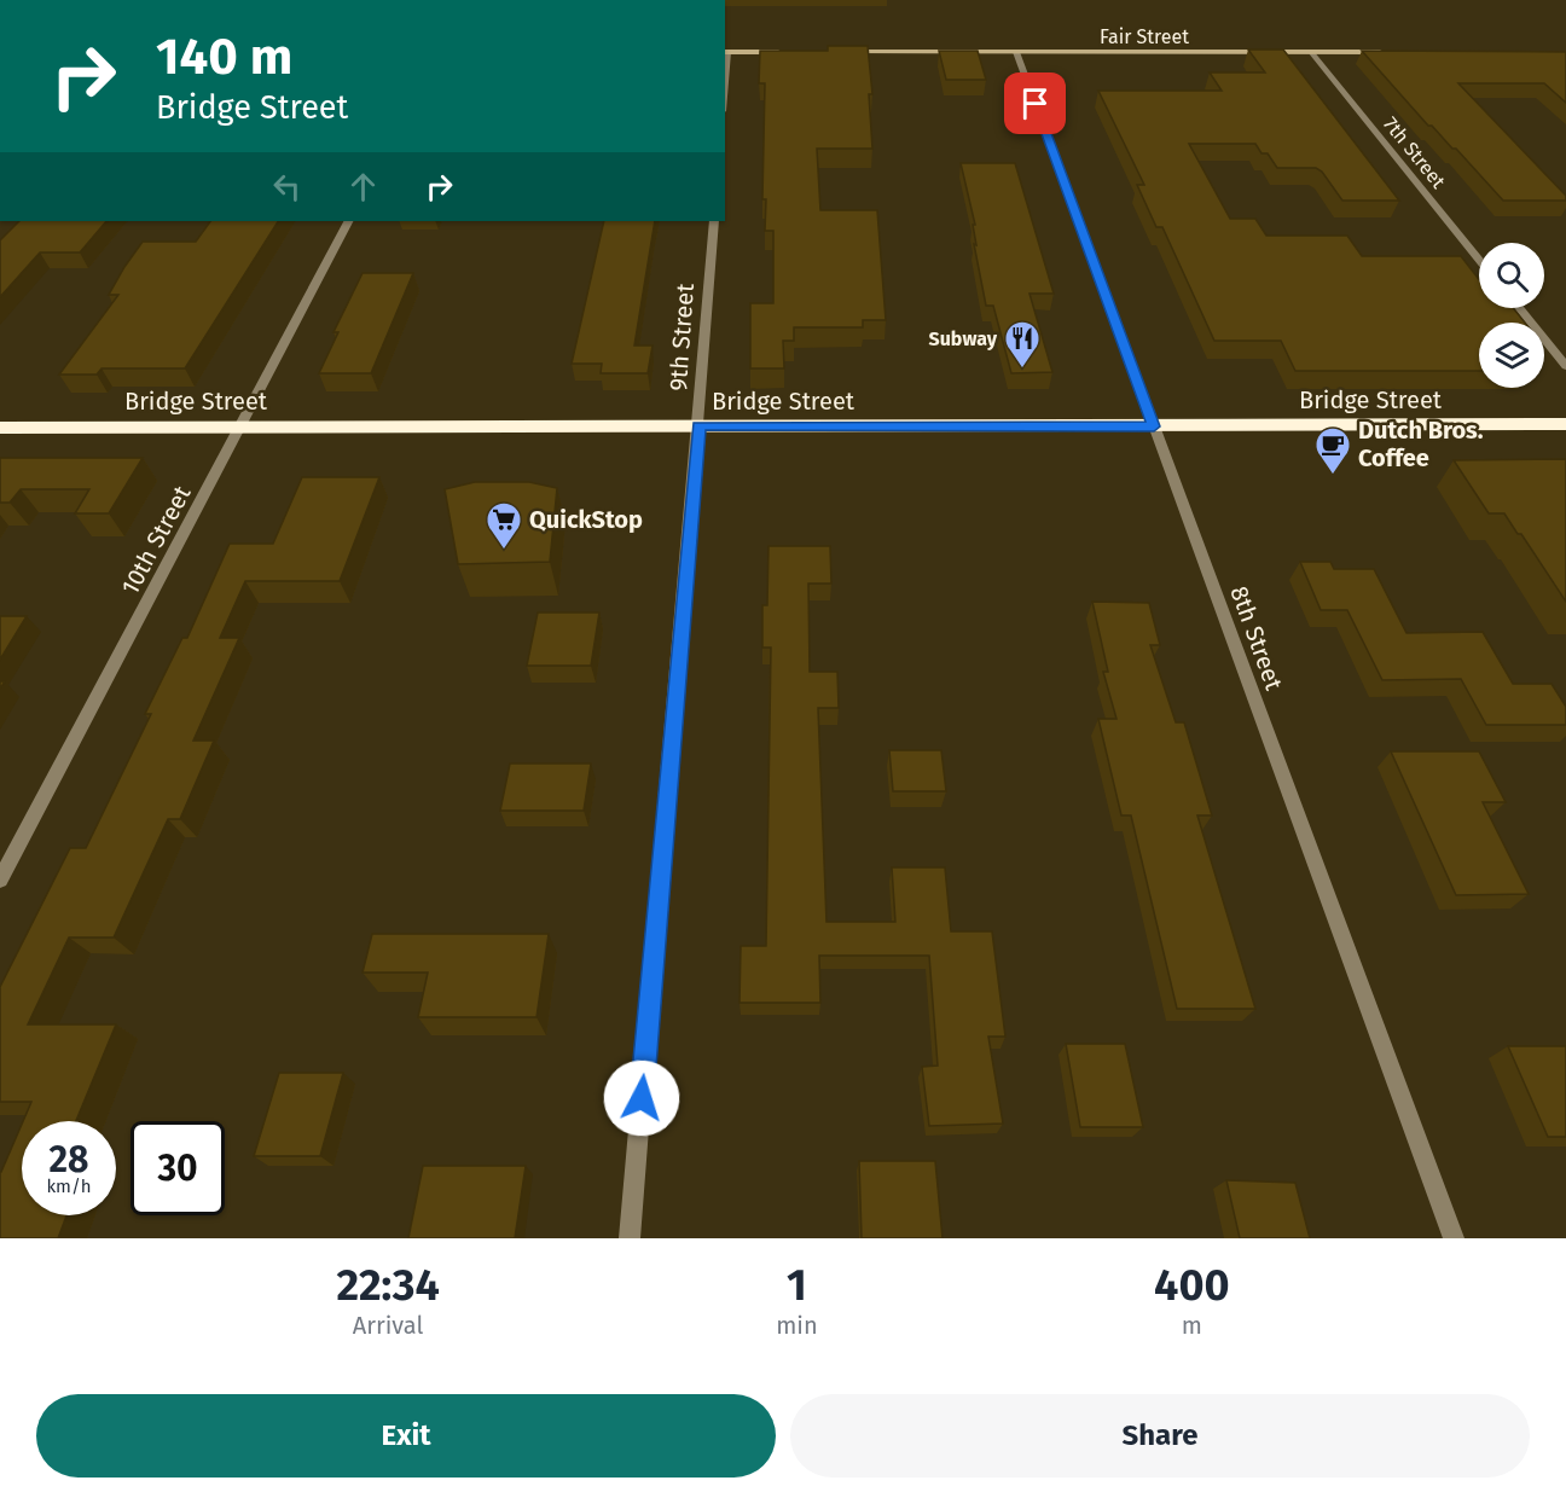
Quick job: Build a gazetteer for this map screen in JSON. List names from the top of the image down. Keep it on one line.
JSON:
{"streets":{"highway":["Bridge Street"],"street":["Fair Street","7th Street","9th Street","10th Street","8th Street"]},"crossings":[["Fair Street","7th Street"],["Fair Street","8th Street"],["9th Street","Bridge Street"],["Bridge Street","10th Street"],["Bridge Street","8th Street"]],"places":{"restaurant":["Subway"],"cafe":["Dutch Bros. Coffee"],"supermarket":["QuickStop"]},"page":{"turn":["140 m","Bridge Street"],"speed":"28 km/h","limit":"30","eta":["22:34","Arrival","1","min","400","m"],"buttons":["Exit","Share"]}}
